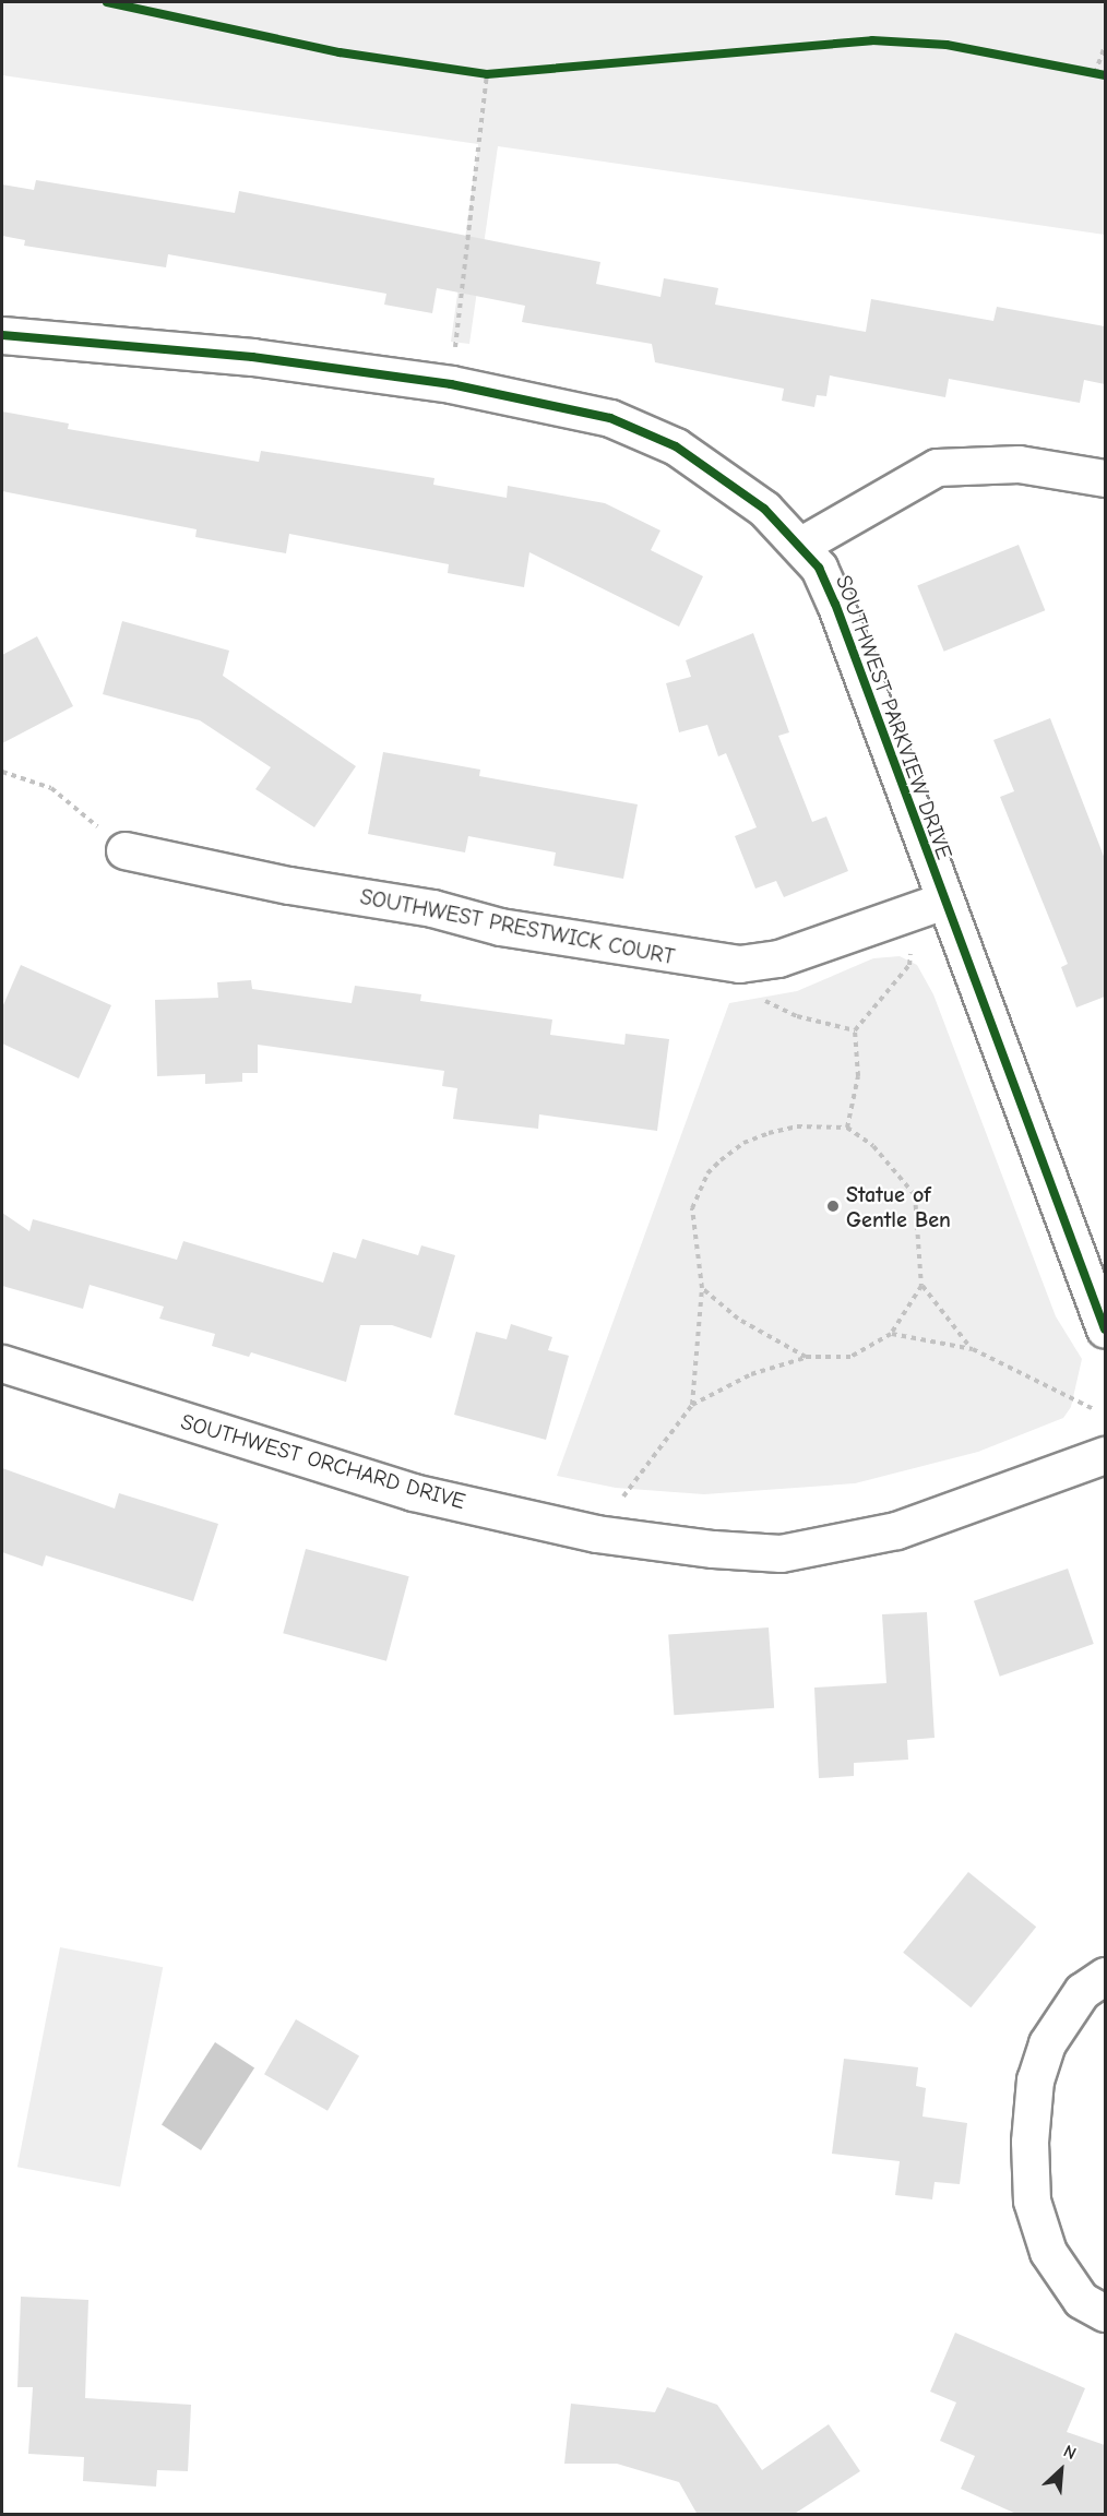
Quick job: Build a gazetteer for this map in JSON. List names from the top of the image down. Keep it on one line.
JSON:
{"streets":{"street":["SOUTHWEST PARKVIEW DRIVE","SOUTHWEST PRESTWICK COURT","SOUTHWEST ORCHARD DRIVE"]},"crossings":[["SOUTHWEST PARKVIEW DRIVE","SOUTHWEST PRESTWICK COURT"]],"places":["Statue of Gentle Ben"],"north":"top right"}
